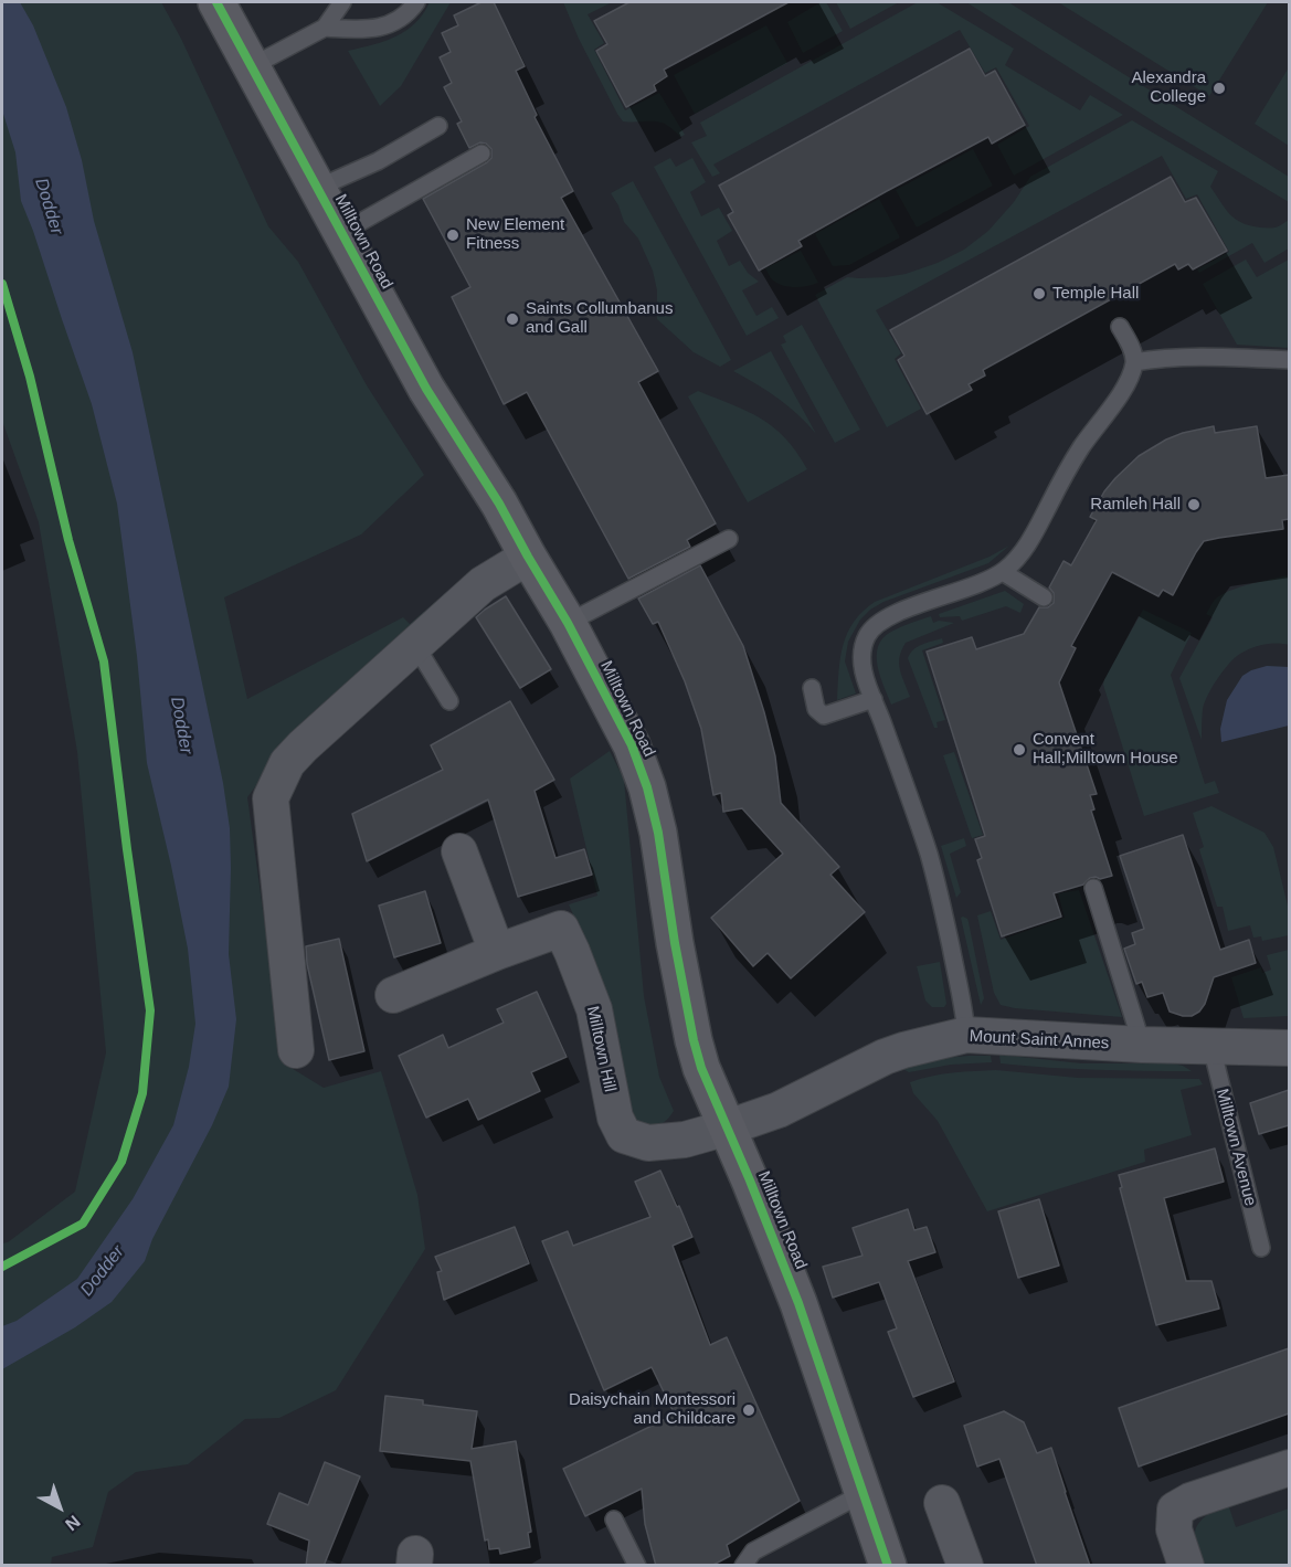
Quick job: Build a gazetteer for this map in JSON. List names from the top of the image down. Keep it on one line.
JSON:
{"streets":{"main road":["Milltown Road"],"street":["Mount Saint Annes","Milltown Hill"],"lane":["Milltown Avenue"]},"crossings":[["Milltown Road","Mount Saint Annes"],["Milltown Road","Milltown Hill"],["Mount Saint Annes","Milltown Hill"],["Mount Saint Annes","Milltown Avenue"]],"water":["Dodder"],"places":["Alexandra College","New Element Fitness","Temple Hall","Saints Collumbanus and Gall","Ramleh Hall","Convent Hall;Milltown House","Daisychain Montessori and Childcare"],"north":"bottom right"}
